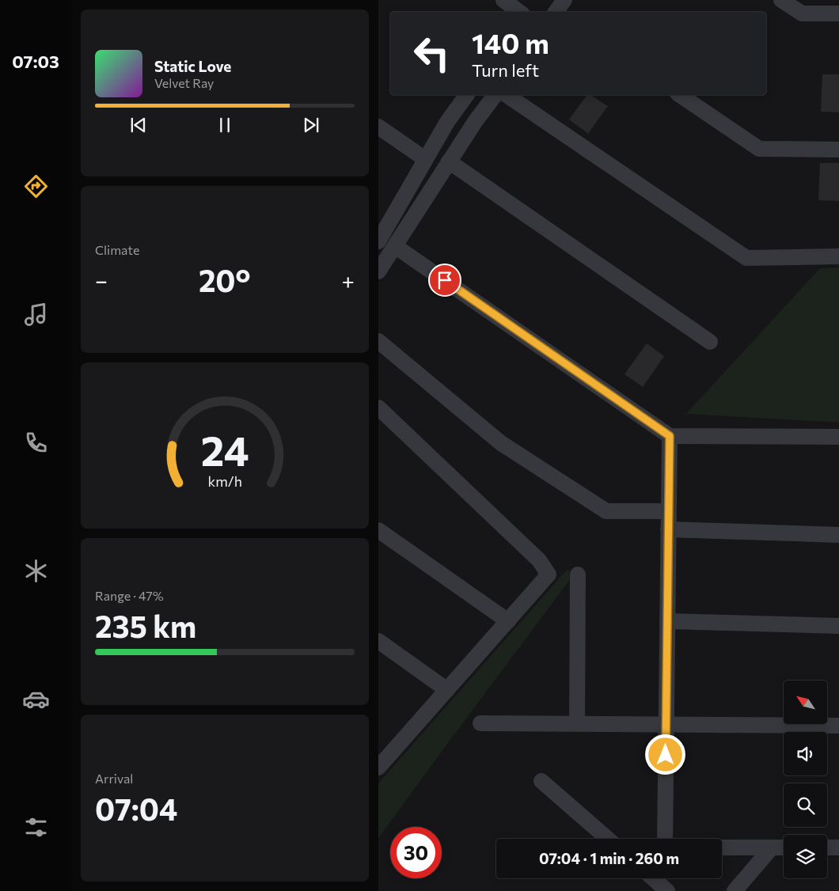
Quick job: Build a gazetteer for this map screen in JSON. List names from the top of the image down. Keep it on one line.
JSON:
{"north":"top left","page":{"tabs":"07:03","turn":["140 m","Turn left"],"song":["Static Love","Velvet Ray"],"tile":["Climate",["Range · 47%","235 km"],["Arrival","07:04"]],"heat":["−","20°","+"],"limit":"30","trip":"07:04 · 1 min · 260 m","gauge":["24","km/h"]}}
